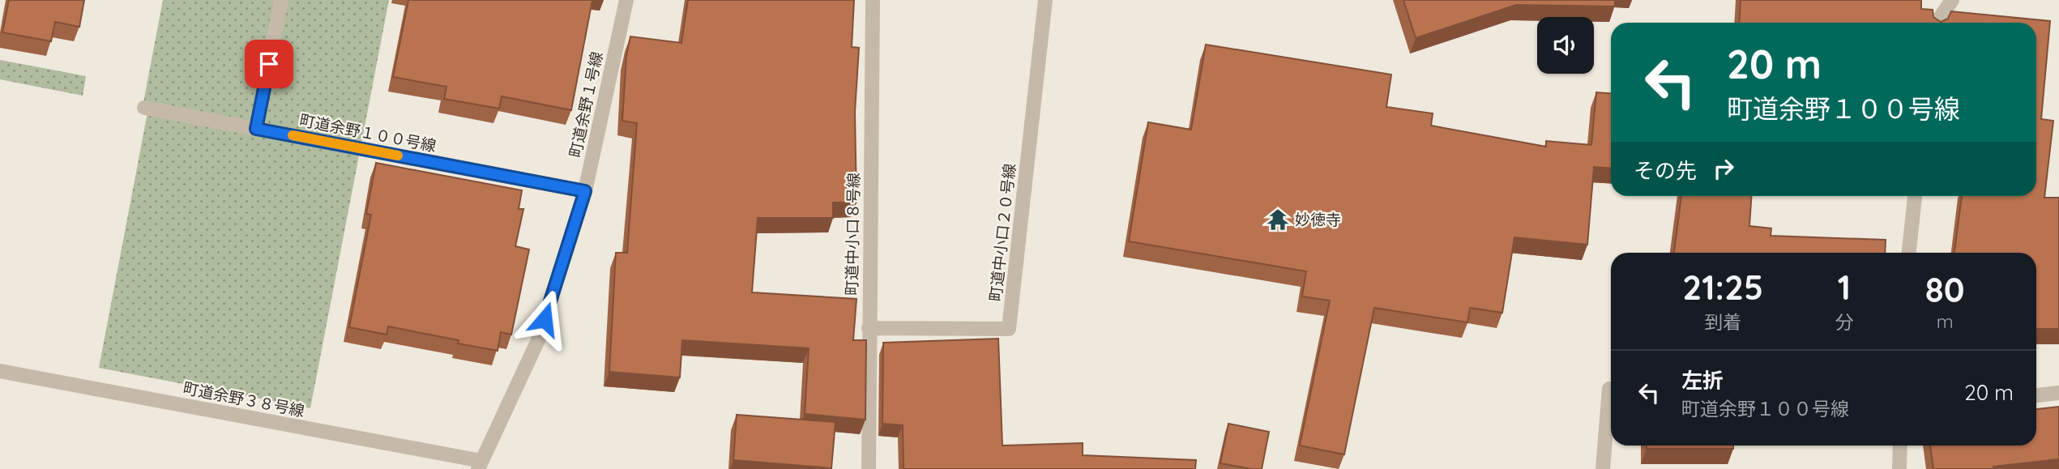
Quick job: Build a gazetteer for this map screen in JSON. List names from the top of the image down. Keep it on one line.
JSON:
{"streets":{"street":["町道余野１号線","町道余野１００号線","町道中小口２０号線","町道中小口８号線","町道余野３８号線"]},"crossings":[["町道余野１号線","町道余野１００号線"],["町道余野１号線","町道余野３８号線"],["町道中小口２０号線","町道中小口８号線"]],"places":{"temple":["妙徳寺"]},"page":{"turn":["20 m","町道余野１００号線"],"then":"その先","eta":["21:25","到着","1","分","80","m"],"list":[{"name":"左折","note":"町道余野１００号線","value":"20 m"}]}}
